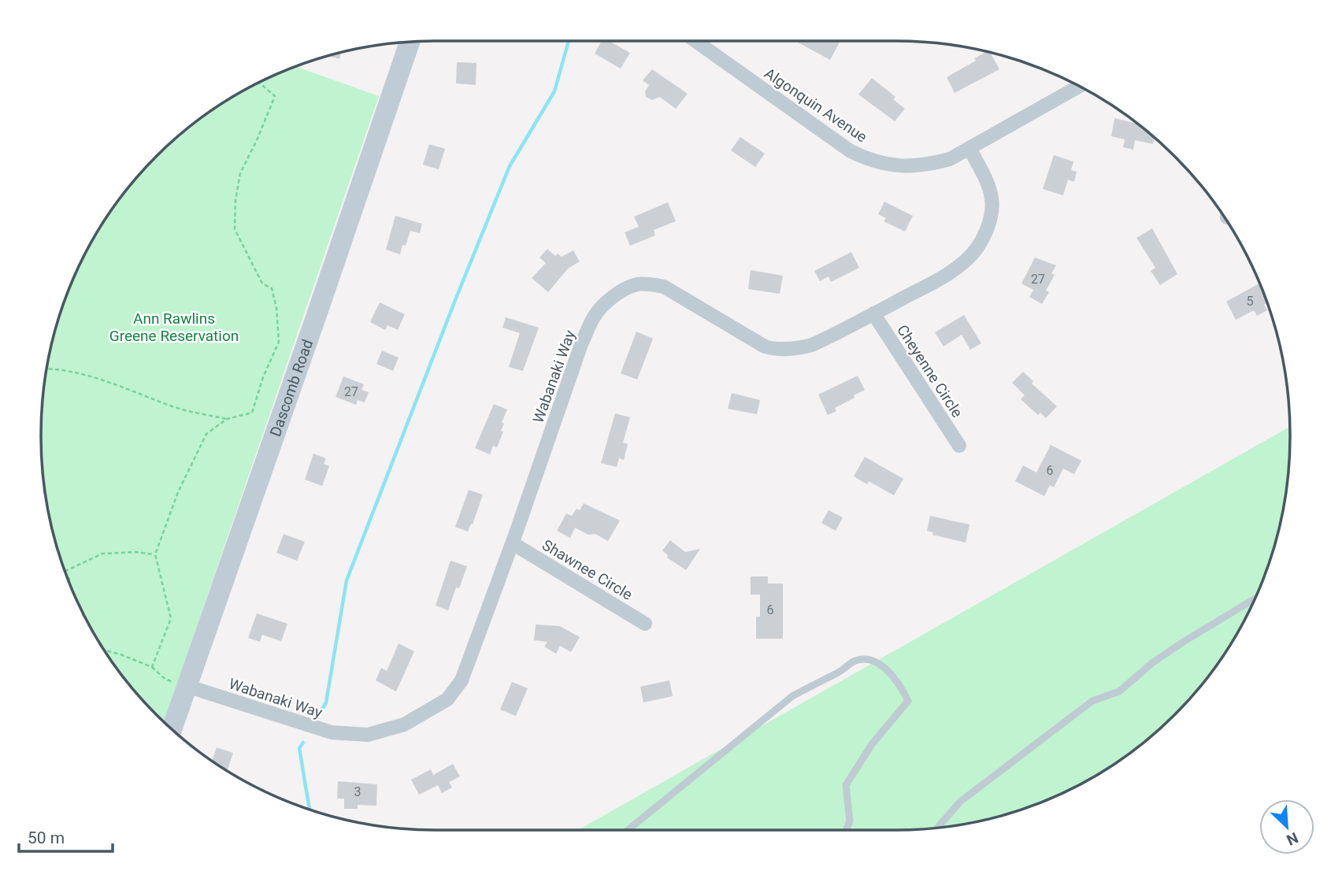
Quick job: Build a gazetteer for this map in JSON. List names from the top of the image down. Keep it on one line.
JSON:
{"streets":{"main road":["Dascomb Road"],"street":["Algonquin Avenue","Cheyenne Circle","Wabanaki Way","Shawnee Circle"]},"crossings":[["Algonquin Avenue","Wabanaki Way"],["Cheyenne Circle","Wabanaki Way"],["Wabanaki Way","Dascomb Road"],["Wabanaki Way","Shawnee Circle"]],"parks":["Ann Rawlins Greene Reservation"],"house_numbers":["27","5","27","6","6","3"],"scale_bar":"50 m","north":"bottom right"}
